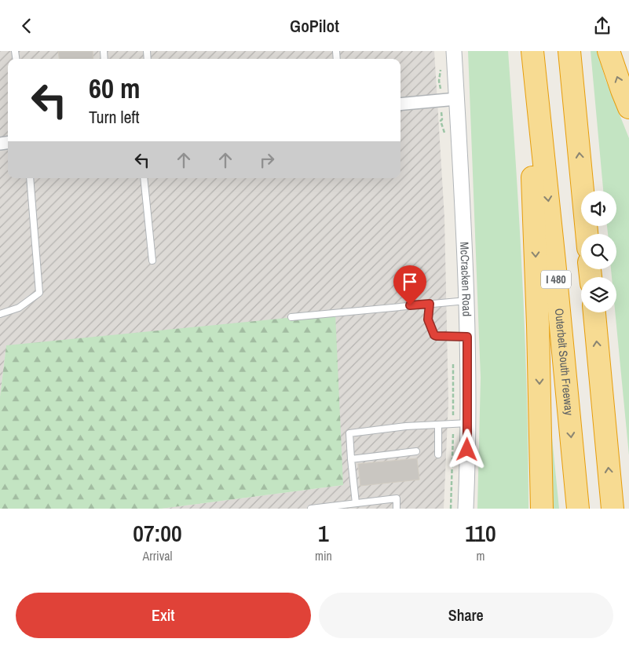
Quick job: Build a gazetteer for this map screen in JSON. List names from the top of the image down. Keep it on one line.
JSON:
{"streets":{"highway":["I 480","Outerbelt South Freeway"],"street":["McCracken Road"]},"page":{"header":"GoPilot","turn":["60 m","Turn left"],"eta":["07:00","Arrival","1","min","110","m"],"buttons":["Exit","Share"]}}
